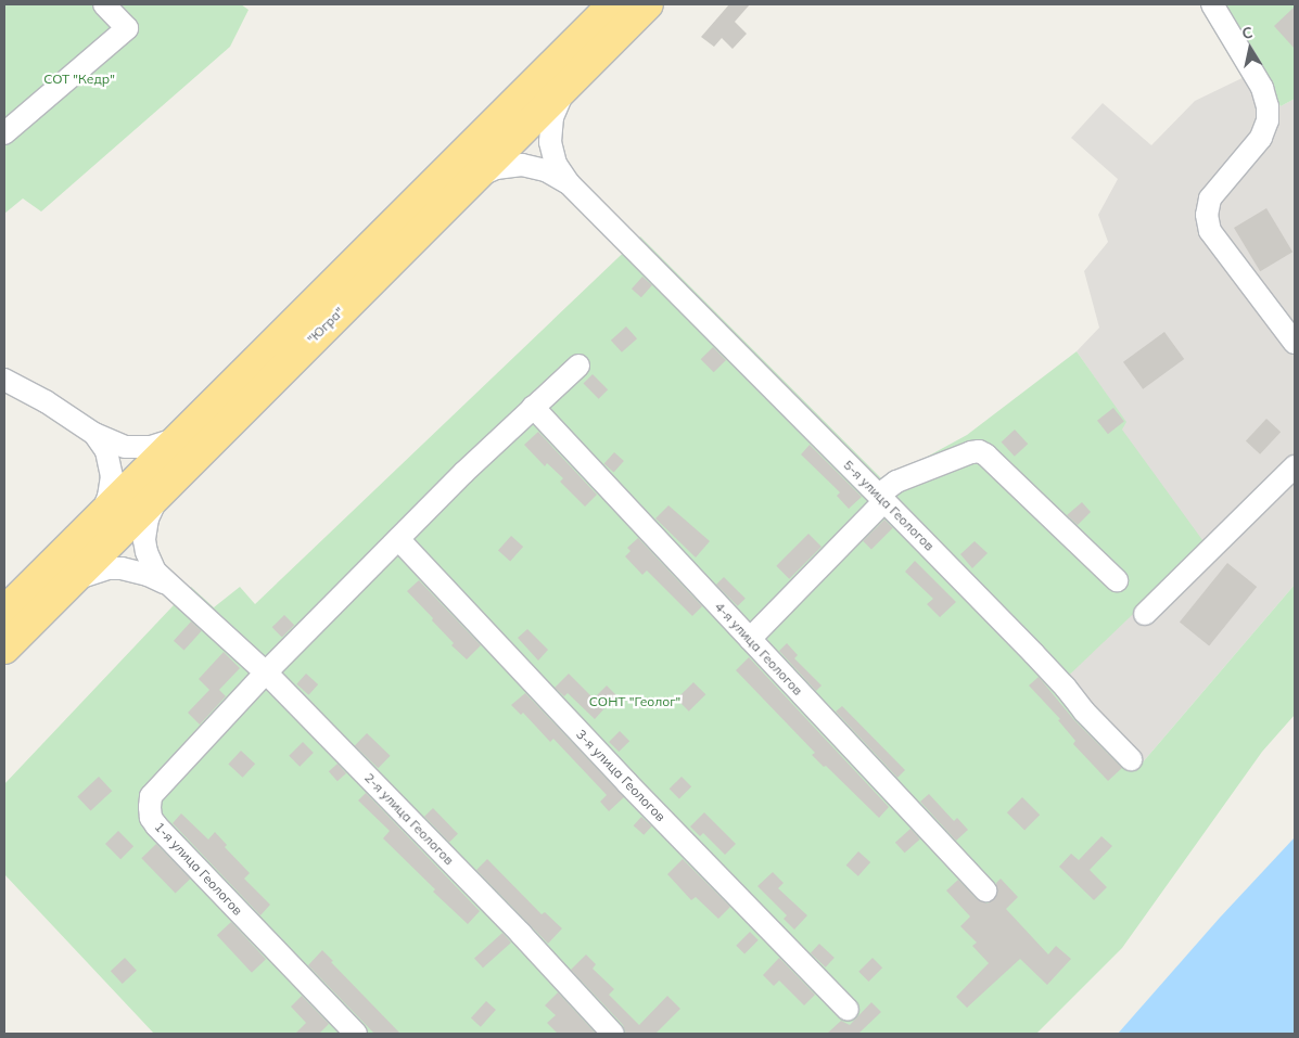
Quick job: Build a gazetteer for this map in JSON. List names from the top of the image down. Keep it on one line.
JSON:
{"streets":{"highway":["\"Югра\""],"street":["5-я улица Геологов","4-я улица Геологов","3-я улица Геологов","2-я улица Геологов","1-я улица Геологов"]},"crossings":[["4-я улица Геологов","1-я улица Геологов"],["3-я улица Геологов","1-я улица Геологов"],["2-я улица Геологов","1-я улица Геологов"]],"parks":["СОТ \"Кедр\"","СОНТ \"Геолог\""],"north":"top"}
